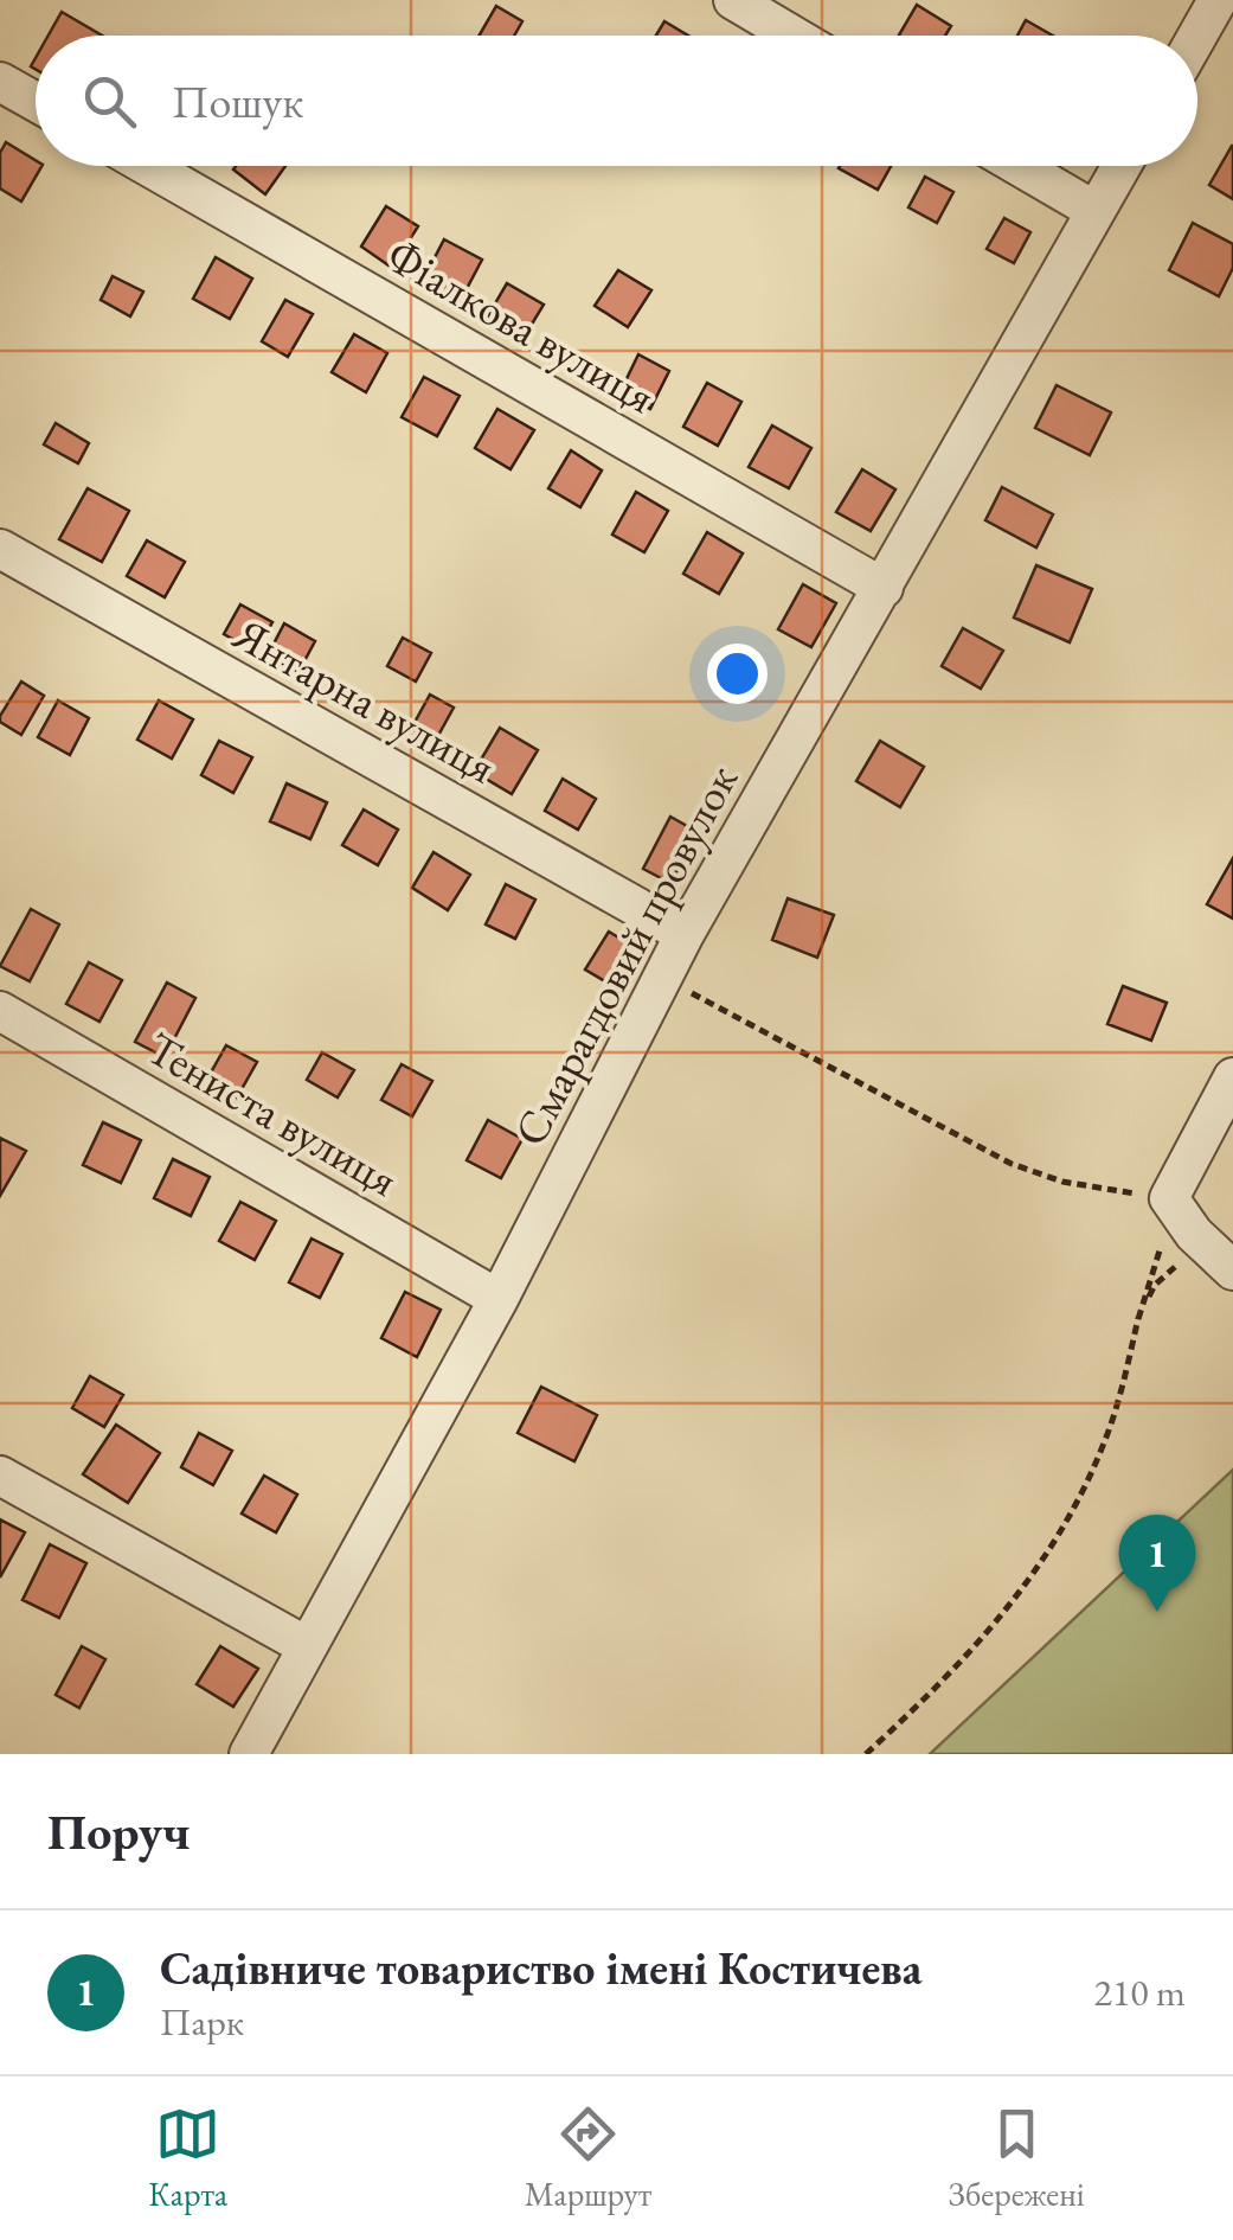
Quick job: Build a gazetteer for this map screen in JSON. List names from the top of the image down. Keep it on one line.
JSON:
{"streets":{"street":["Фіалкова вулиця","Янтарна вулиця","Смарагдовий провулок","Тениста вулиця"]},"crossings":[["Фіалкова вулиця","Смарагдовий провулок"],["Янтарна вулиця","Смарагдовий провулок"],["Смарагдовий провулок","Тениста вулиця"]],"page":{"search":"Пошук","pins":"1","heading":"Поруч","list":[{"mark":"1","name":"Садівниче товариство імені Костичева","note":"Парк","value":"210 m"}],"nav":["Карта","Маршрут","Збережені"]}}
